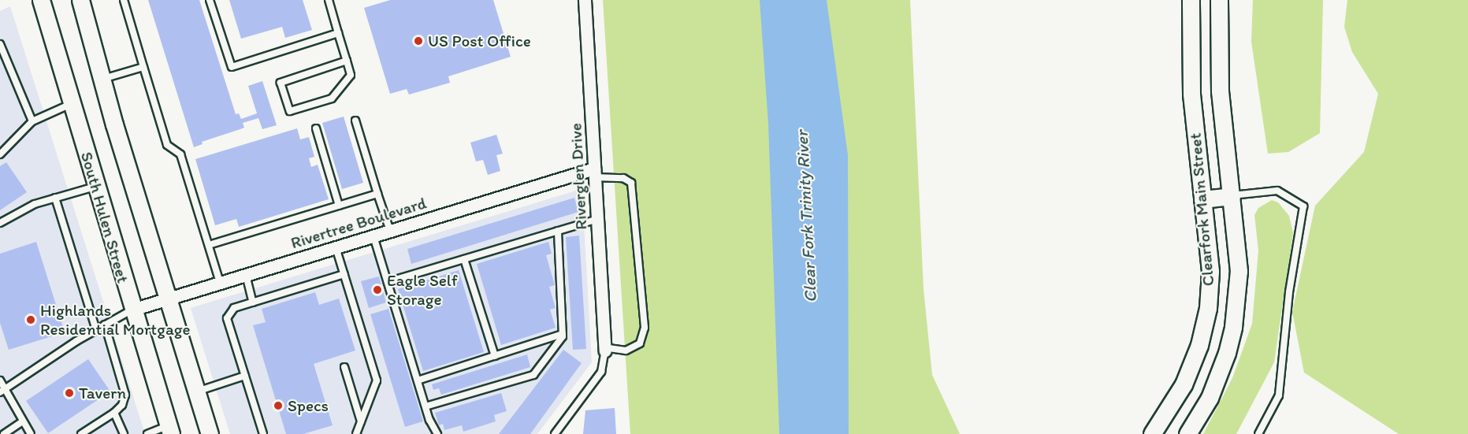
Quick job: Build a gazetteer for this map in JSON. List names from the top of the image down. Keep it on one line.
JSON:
{"streets":{"street":["Riverglen Drive","Clearfork Main Street","South Hulen Street","Rivertree Boulevard"]},"crossings":[["Riverglen Drive","Rivertree Boulevard"],["South Hulen Street","Rivertree Boulevard"]],"water":["Clear Fork Trinity River"],"places":["US Post Office","Eagle Self Storage","Highlands Residential Mortgage","Tavern","Specs"]}
